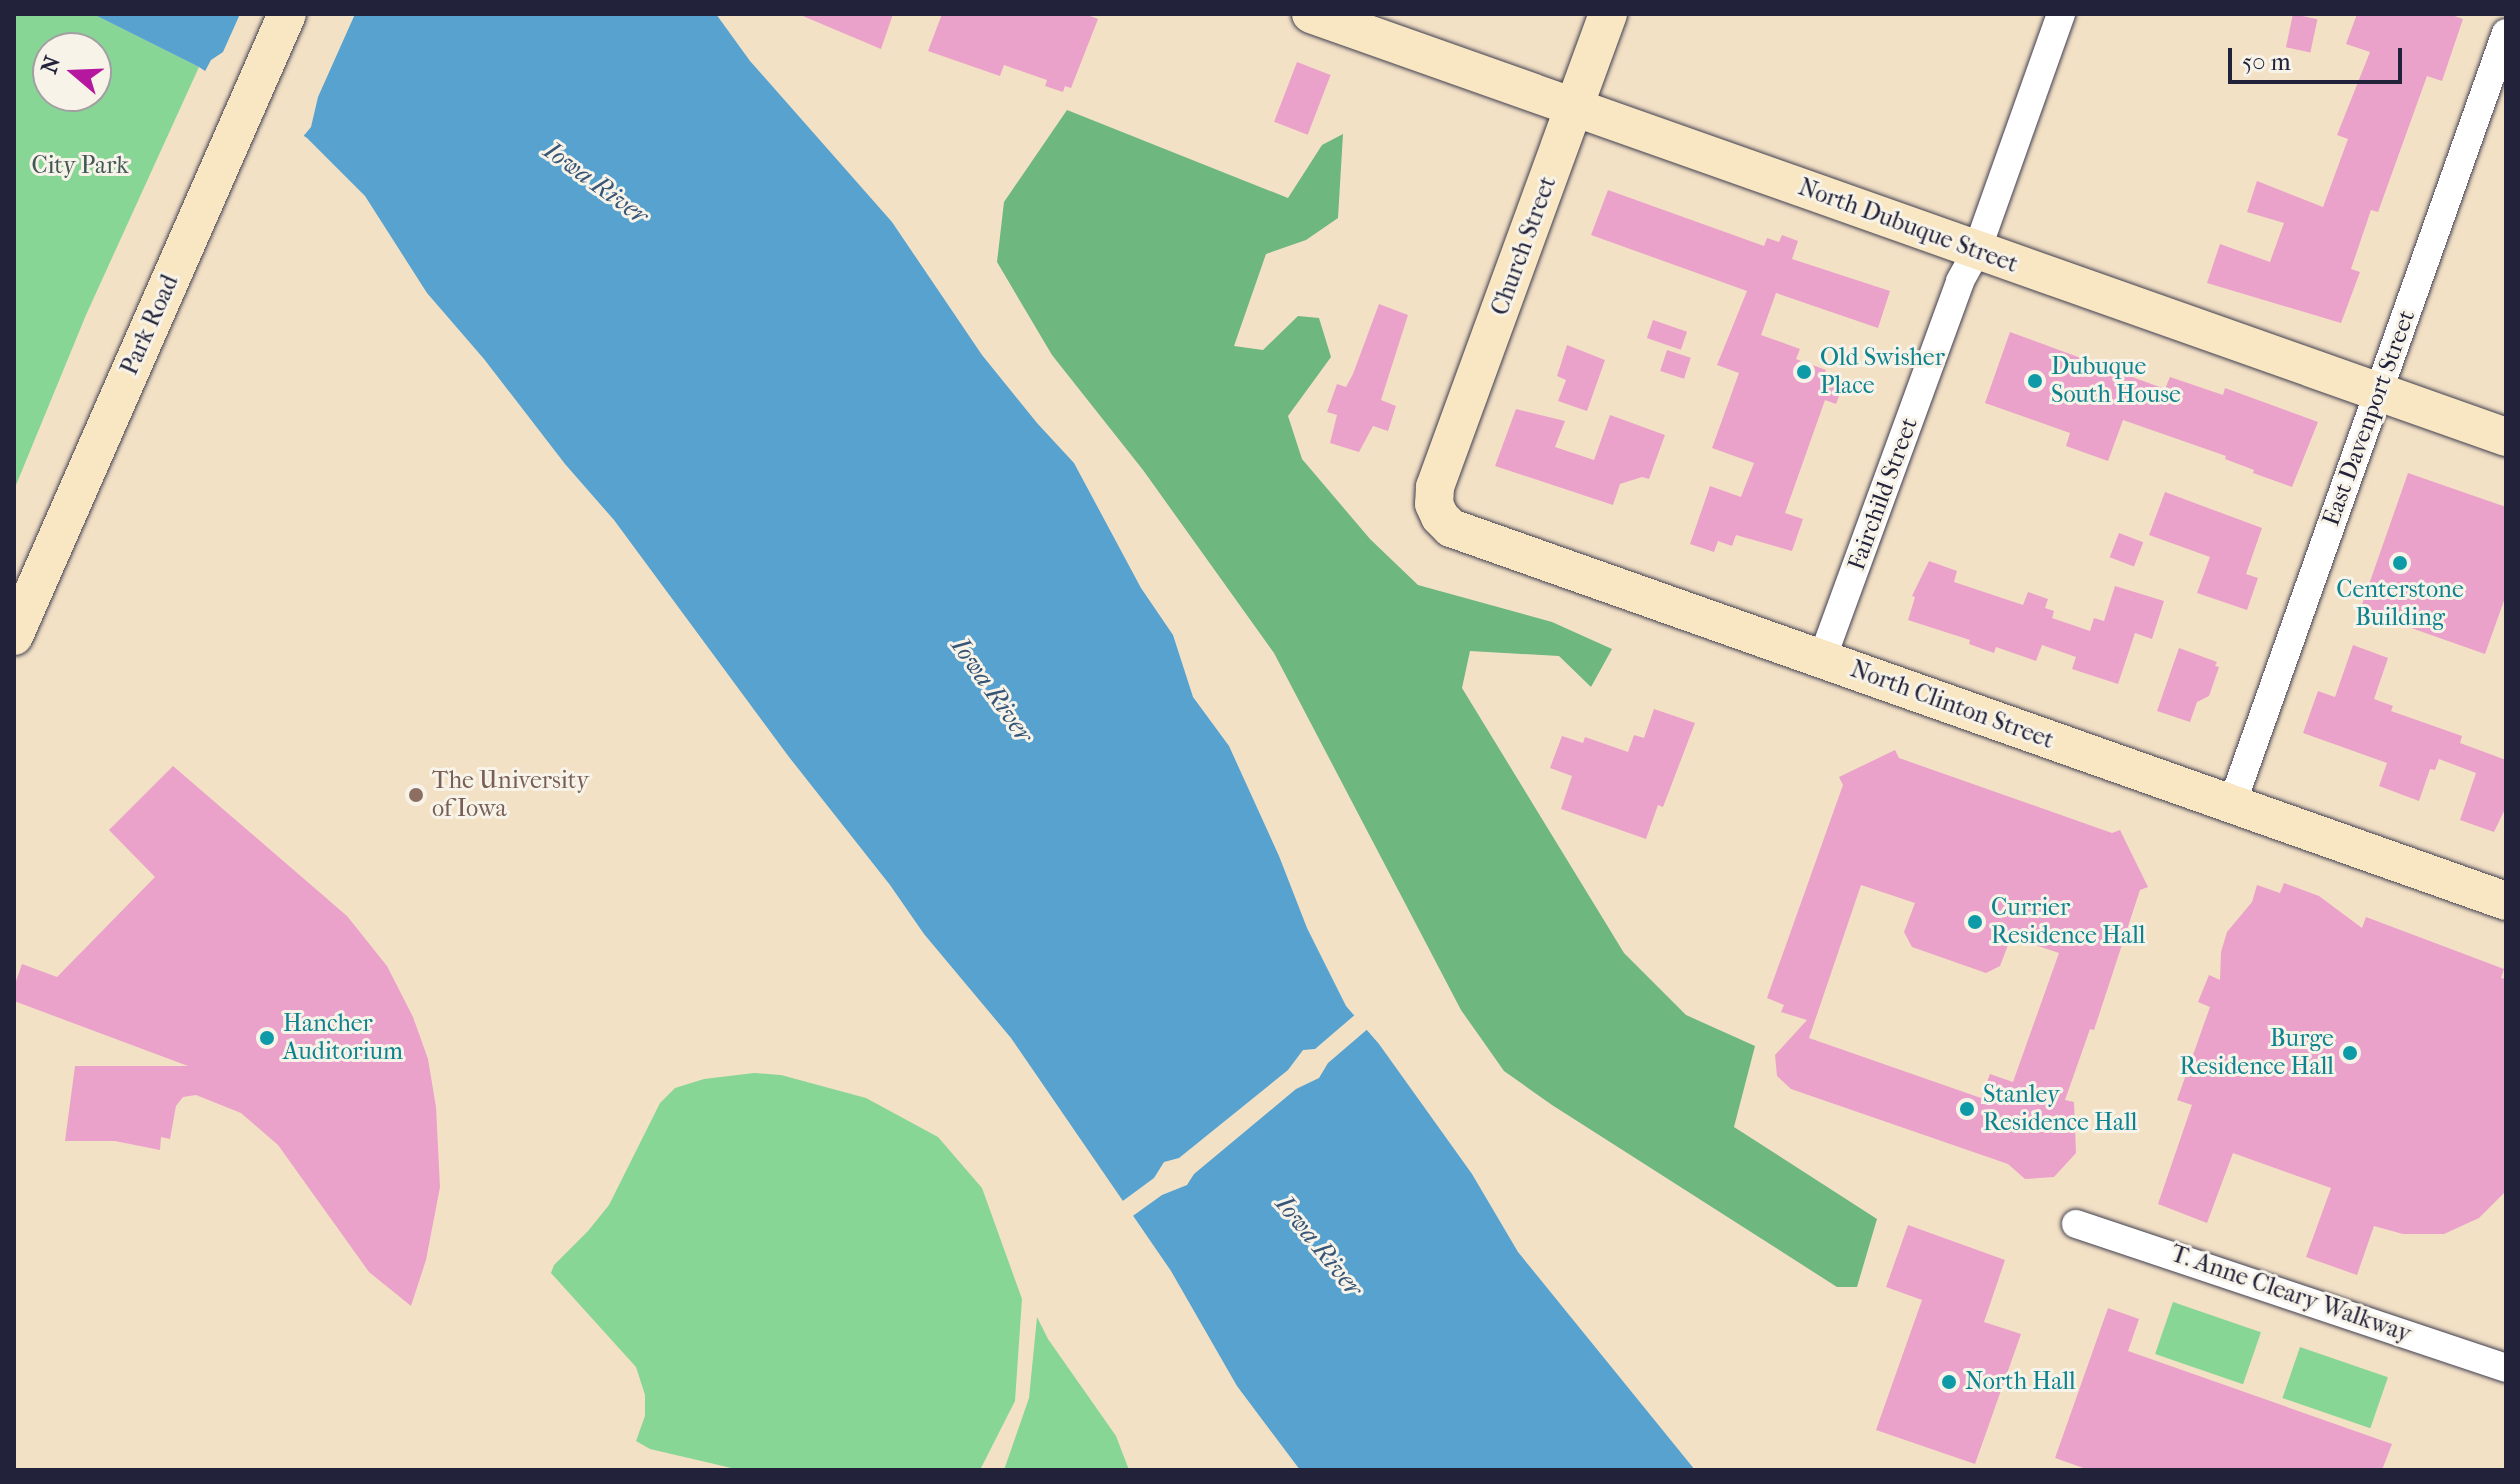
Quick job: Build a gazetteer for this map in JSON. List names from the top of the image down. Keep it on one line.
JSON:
{"streets":{"main road":["North Dubuque Street","Church Street","Park Road","North Clinton Street"],"street":["East Davenport Street","Fairchild Street","T. Anne Cleary Walkway"]},"crossings":[["North Dubuque Street","Church Street"],["North Dubuque Street","East Davenport Street"],["North Dubuque Street","Fairchild Street"],["Church Street","North Clinton Street"],["East Davenport Street","North Clinton Street"],["Fairchild Street","North Clinton Street"]],"water":["Iowa River"],"parks":["City Park"],"places":["Old Swisher Place","Dubuque South House","Centerstone Building","The University of Iowa","Currier Residence Hall","Hancher Auditorium","Burge Residence Hall","Stanley Residence Hall","North Hall"],"scale_bar":"50 m","north":"left"}
